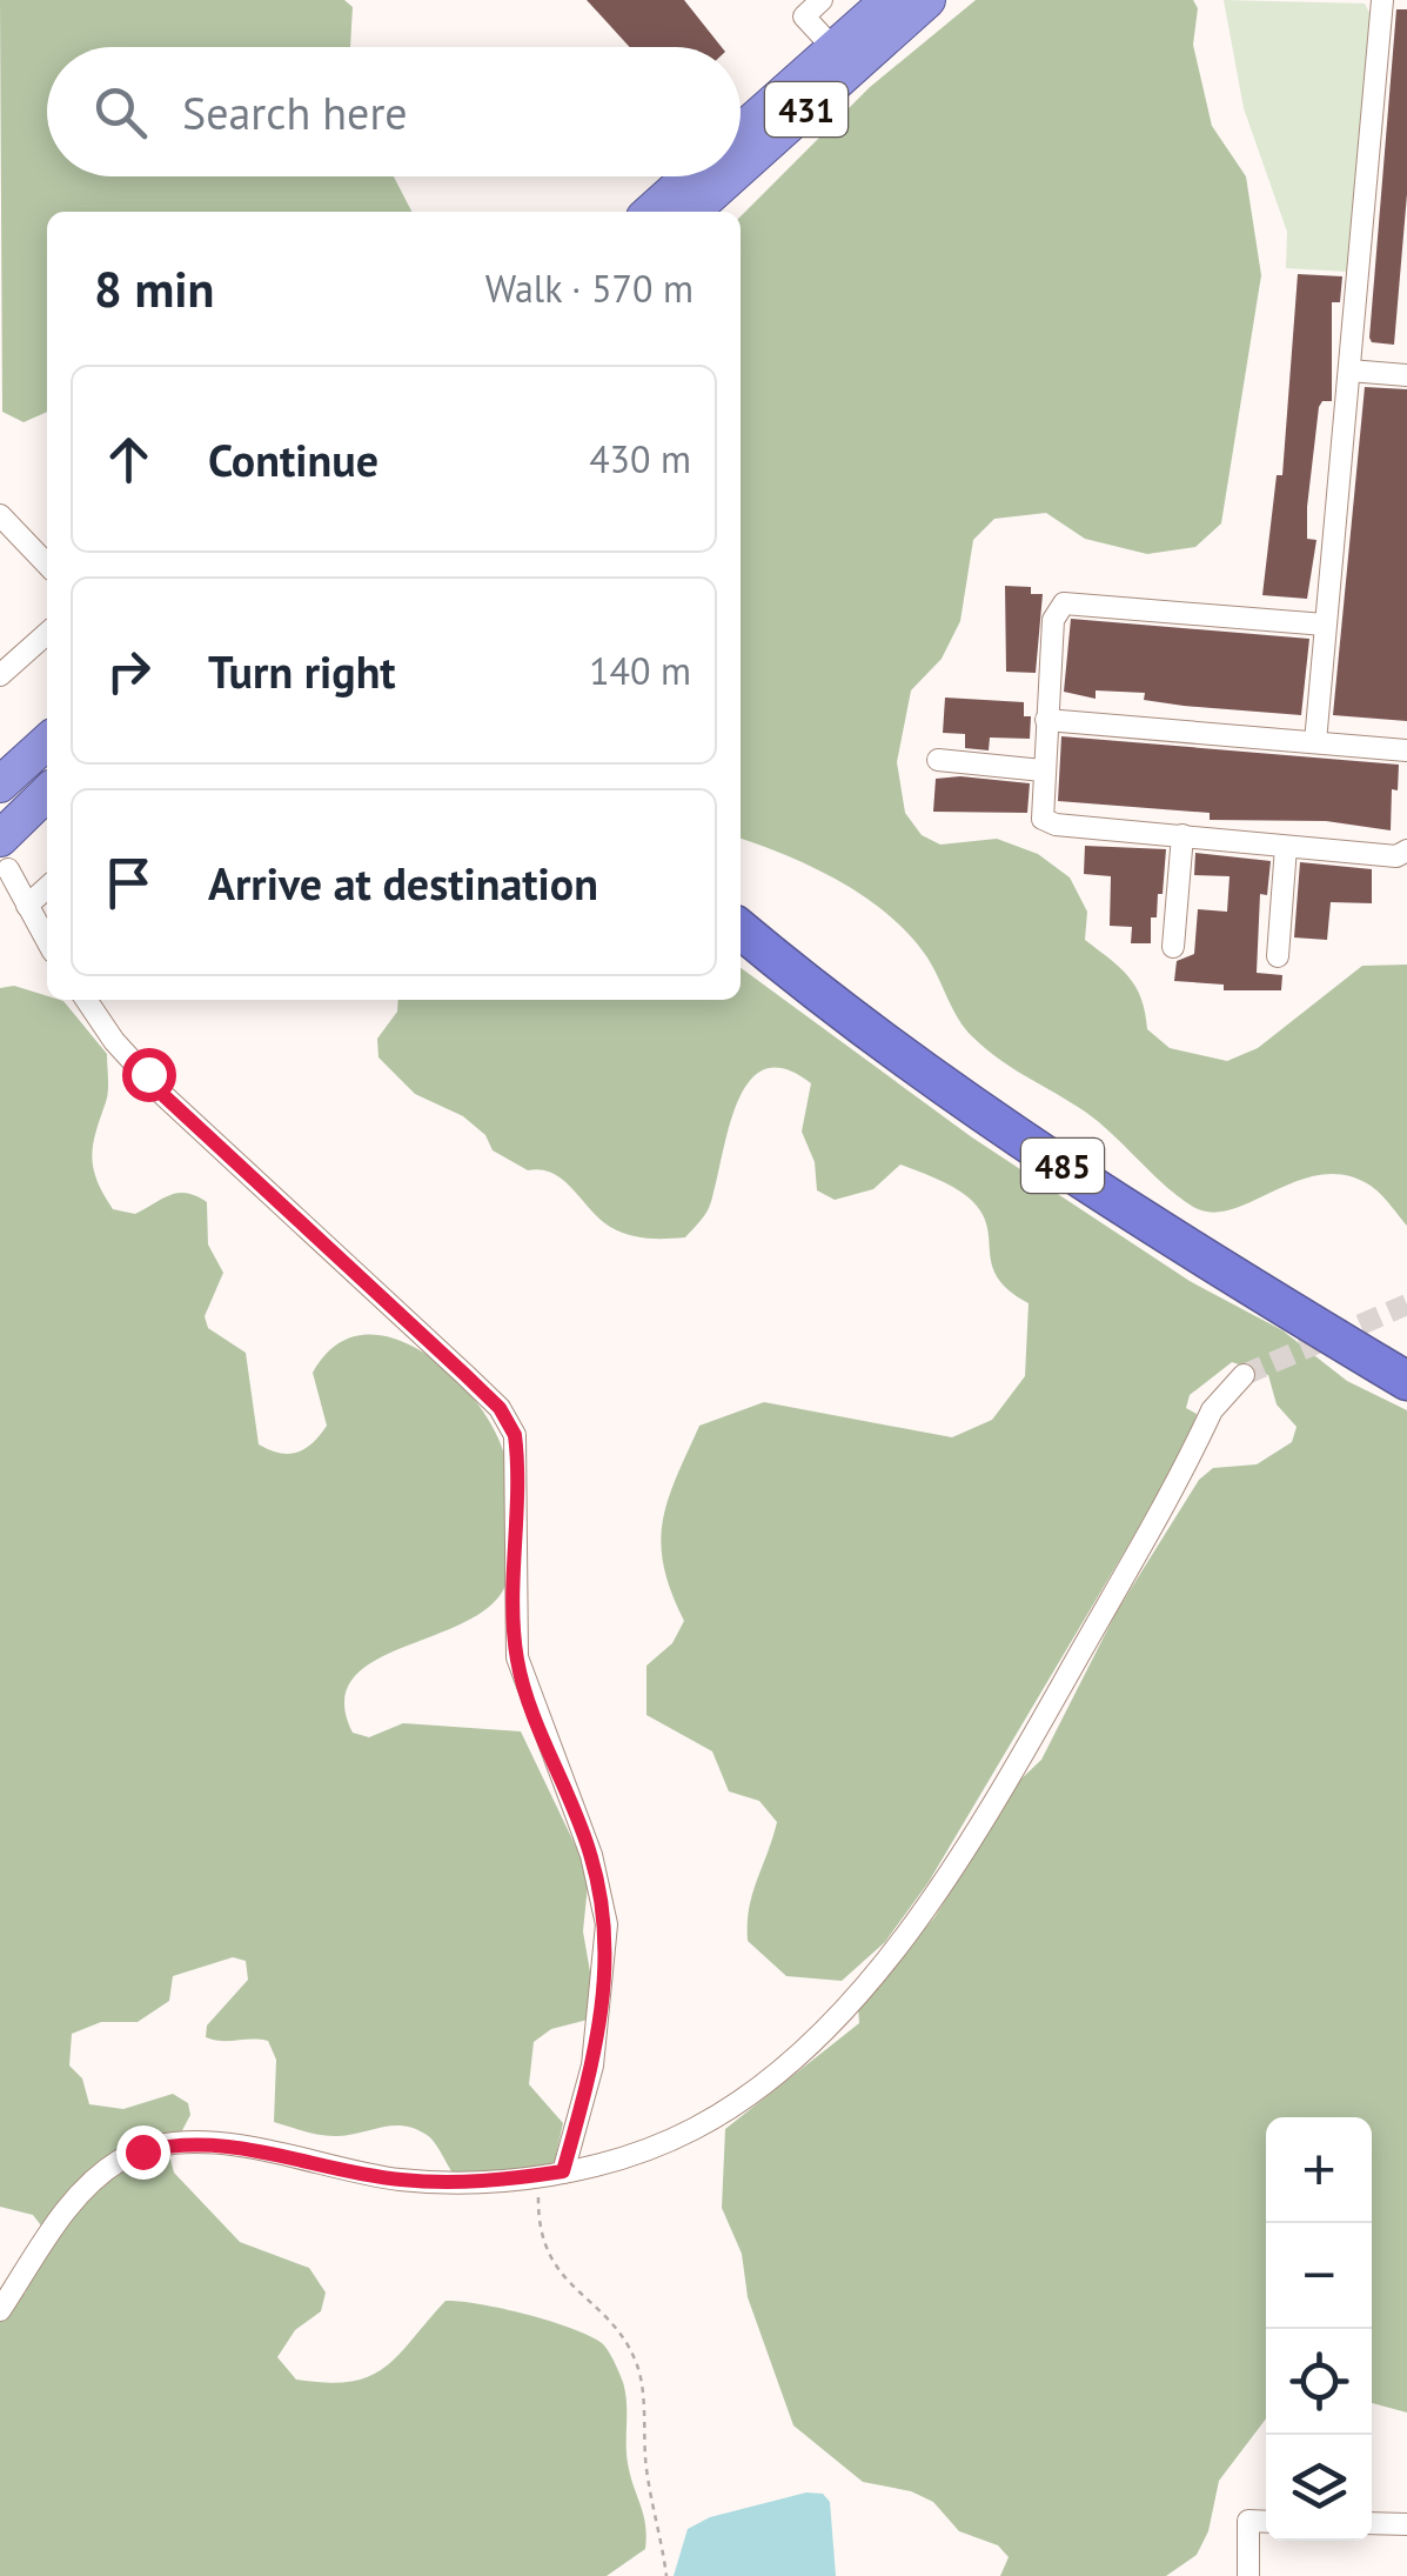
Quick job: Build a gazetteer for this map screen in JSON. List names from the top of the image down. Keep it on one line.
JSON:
{"streets":{"highway":["431","485"]},"page":{"search":"Search here","heading":["8 min","Walk · 570 m"],"list":[["Continue","430 m"],["Turn right","140 m"],"Arrive at destination"],"map_buttons":["+","−"]}}
